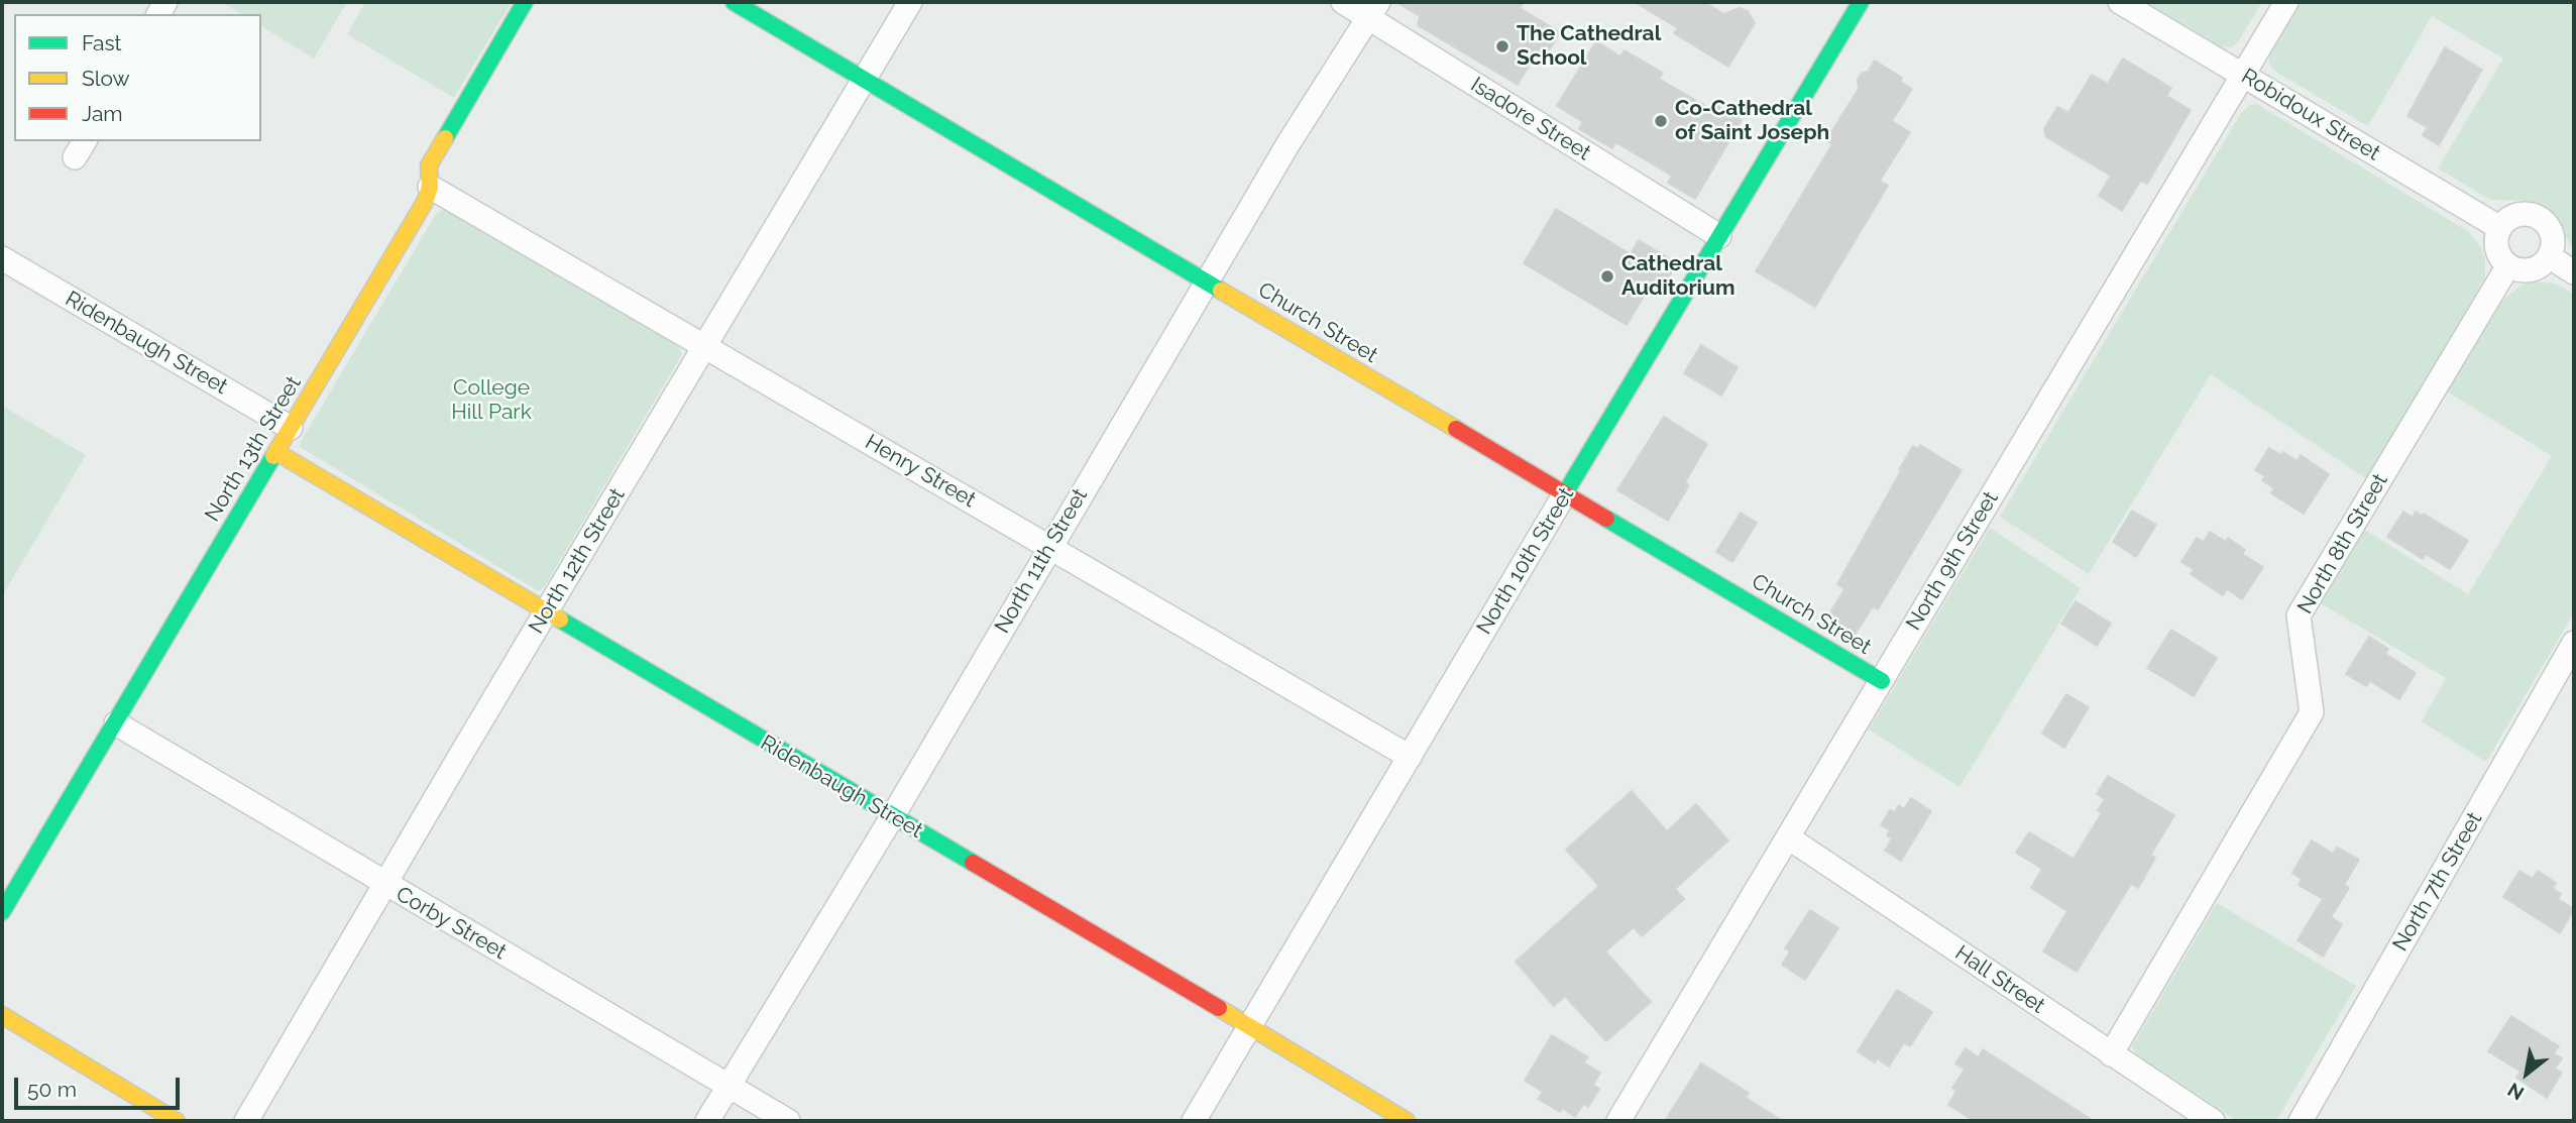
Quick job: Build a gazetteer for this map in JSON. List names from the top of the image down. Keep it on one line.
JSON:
{"streets":{"street":["Robidoux Street","Isadore Street","Church Street","Ridenbaugh Street","North 13th Street","Henry Street","North 8th Street","North 12th Street","North 11th Street","North 10th Street","North 9th Street","North 7th Street","Corby Street","Hall Street"]},"crossings":[["Robidoux Street","North 8th Street"],["Robidoux Street","North 9th Street"],["Isadore Street","North 11th Street"],["Isadore Street","North 10th Street"],["Church Street","North 12th Street"],["Church Street","North 11th Street"],["Church Street","North 10th Street"],["Church Street","North 9th Street"],["Ridenbaugh Street","North 13th Street"],["Ridenbaugh Street","North 12th Street"],["Ridenbaugh Street","North 11th Street"],["Ridenbaugh Street","North 10th Street"],["North 13th Street","Henry Street"],["North 13th Street","Corby Street"],["Henry Street","North 12th Street"],["Henry Street","North 11th Street"],["Henry Street","North 10th Street"],["North 8th Street","Hall Street"],["North 12th Street","Corby Street"],["North 11th Street","Corby Street"],["North 9th Street","Hall Street"]],"parks":["College Hill Park"],"places":["The Cathedral School","Co-Cathedral of Saint Joseph","Cathedral Auditorium"],"legend":["Fast","Slow","Jam"],"scale_bar":"50 m","north":"bottom left"}
